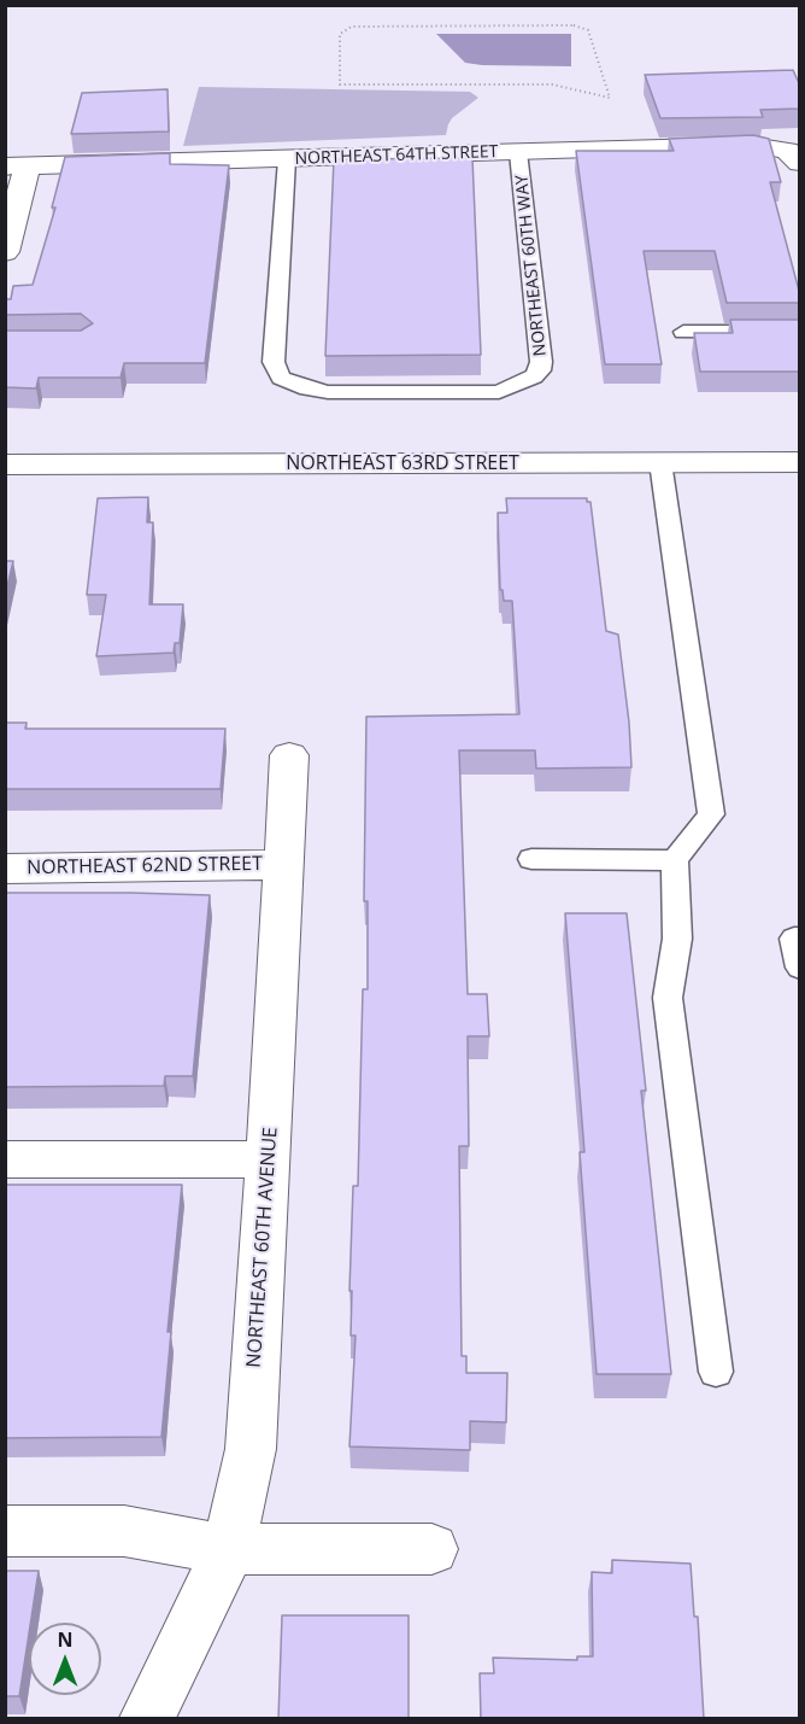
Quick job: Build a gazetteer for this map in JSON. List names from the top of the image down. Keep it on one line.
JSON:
{"streets":{"street":["NORTHEAST 64TH STREET","NORTHEAST 63RD STREET","NORTHEAST 62ND STREET","NORTHEAST 60TH AVENUE"],"lane":["NORTHEAST 60TH WAY"]},"crossings":[["NORTHEAST 64TH STREET","NORTHEAST 60TH WAY"],["NORTHEAST 62ND STREET","NORTHEAST 60TH AVENUE"]],"north":"top"}
